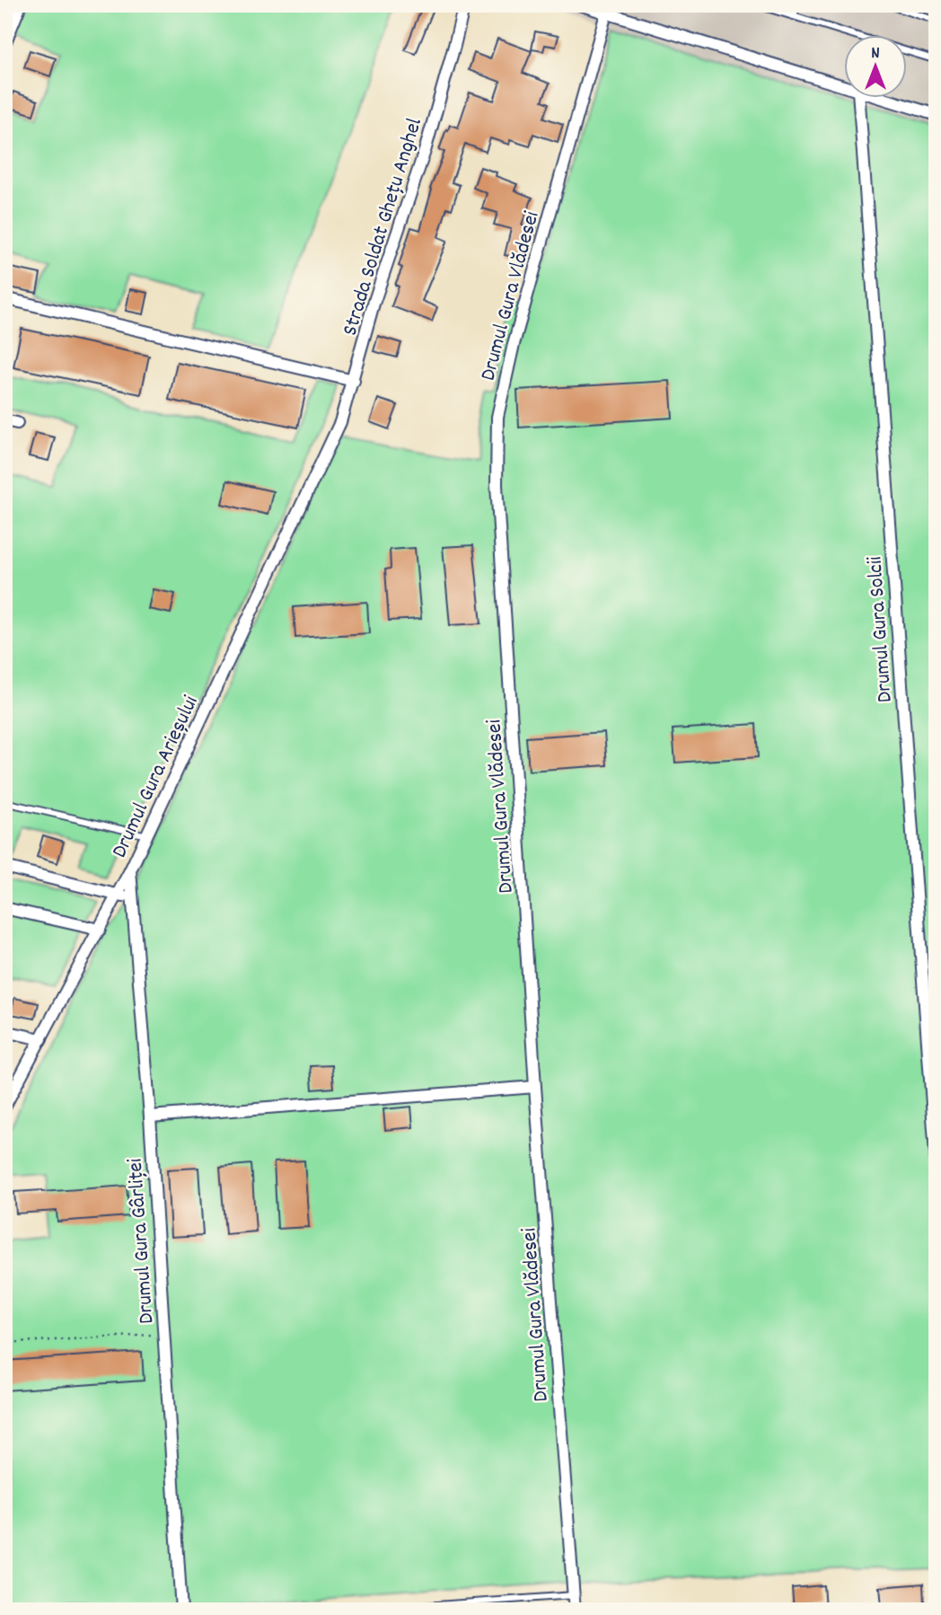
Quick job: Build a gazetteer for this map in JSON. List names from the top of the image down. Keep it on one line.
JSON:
{"streets":{"street":["Strada Soldat Ghețu Anghel","Drumul Gura Vlădesei","Drumul Gura Solcii","Drumul Gura Arieșului","Drumul Gura Gârliței"]},"crossings":[["Strada Soldat Ghețu Anghel","Drumul Gura Arieșului"],["Drumul Gura Arieșului","Drumul Gura Gârliței"]],"north":"top"}
